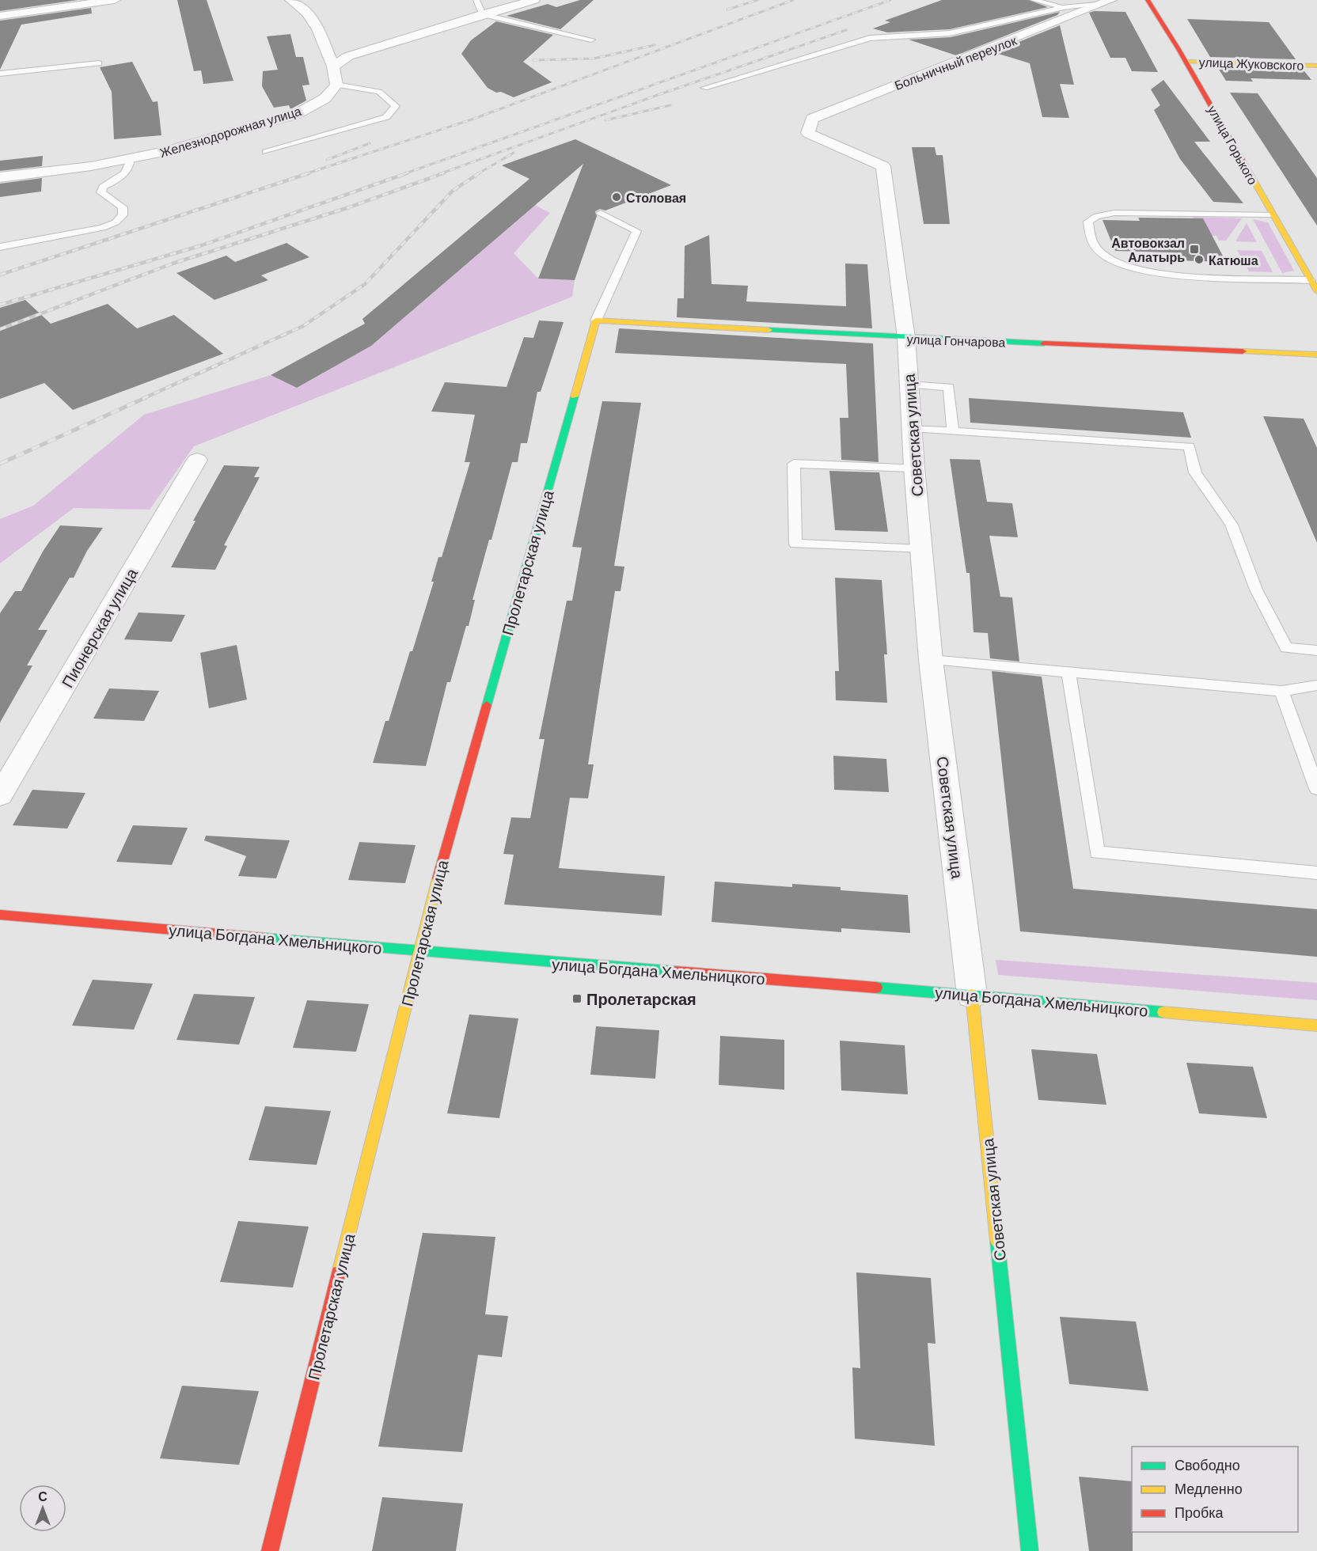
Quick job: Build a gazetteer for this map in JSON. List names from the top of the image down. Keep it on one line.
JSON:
{"streets":{"street":["Больничный переулок","улица Жуковского","Железнодорожная улица","улица Горького","улица Гончарова","Советская улица","Пролетарская улица","Пионерская улица","улица Богдана Хмельницкого"]},"crossings":[["Больничный переулок","Советская улица"],["улица Жуковского","улица Горького"],["улица Гончарова","Советская улица"],["улица Гончарова","Пролетарская улица"],["Советская улица","улица Богдана Хмельницкого"],["Пролетарская улица","улица Богдана Хмельницкого"]],"places":{"other":["Столовая","Катюша"],"transit":["Автовокзал Алатырь","Пролетарская"]},"legend":["Свободно","Медленно","Пробка"],"north":"top"}
